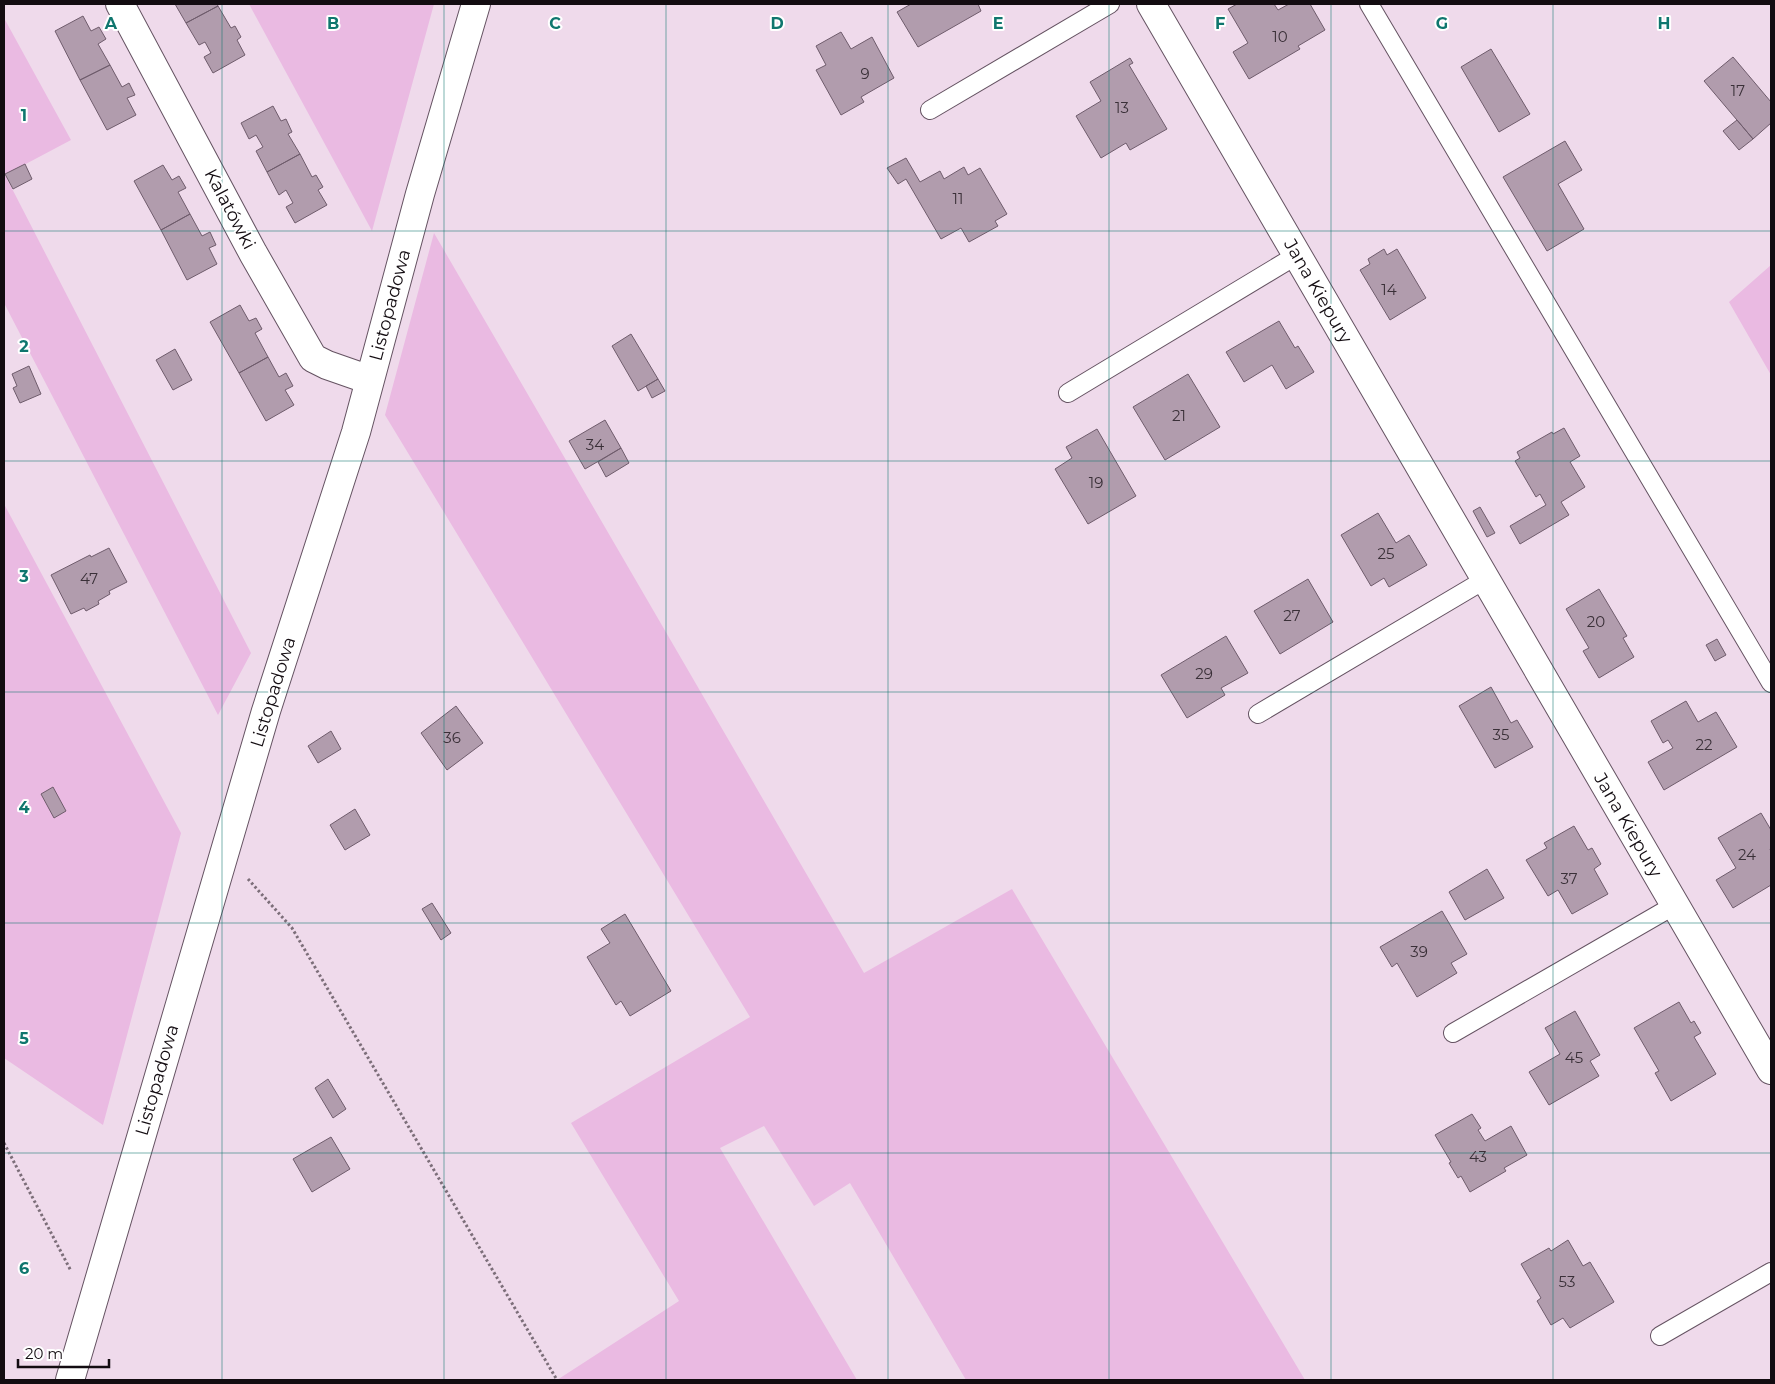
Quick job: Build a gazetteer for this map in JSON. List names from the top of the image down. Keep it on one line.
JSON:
{"streets":{"street":["Kalatówki","Jana Kiepury","Listopadowa"]},"crossings":[["Kalatówki","Listopadowa"]],"house_numbers":["10","9","17","13","11","14","21","34","19","25","47","27","20","29","35","36","22","24","37","39","45","43","53"],"scale_bar":"20 m","grid":{"columns":["A","B","C","D","E","F","G","H"],"rows":["1","2","3","4","5","6"]}}
